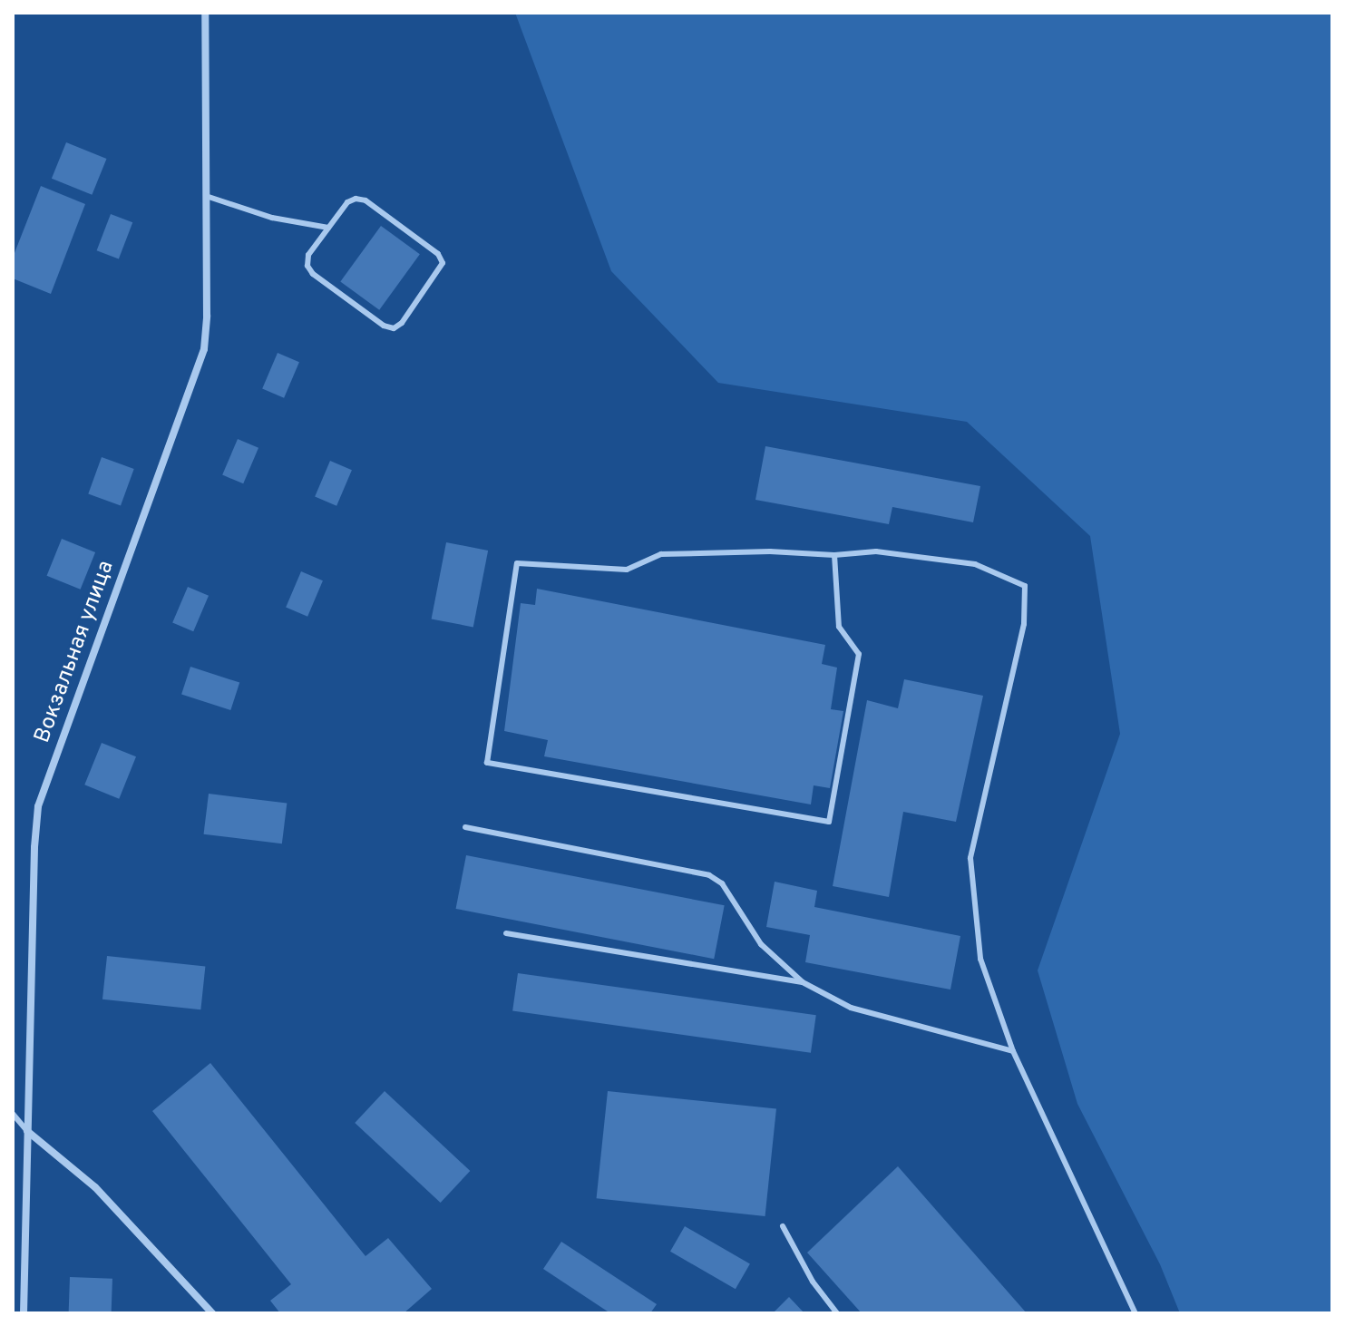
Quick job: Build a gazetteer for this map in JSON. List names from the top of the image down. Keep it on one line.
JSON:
{"streets":{"street":["Вокзальная улица"]}}
